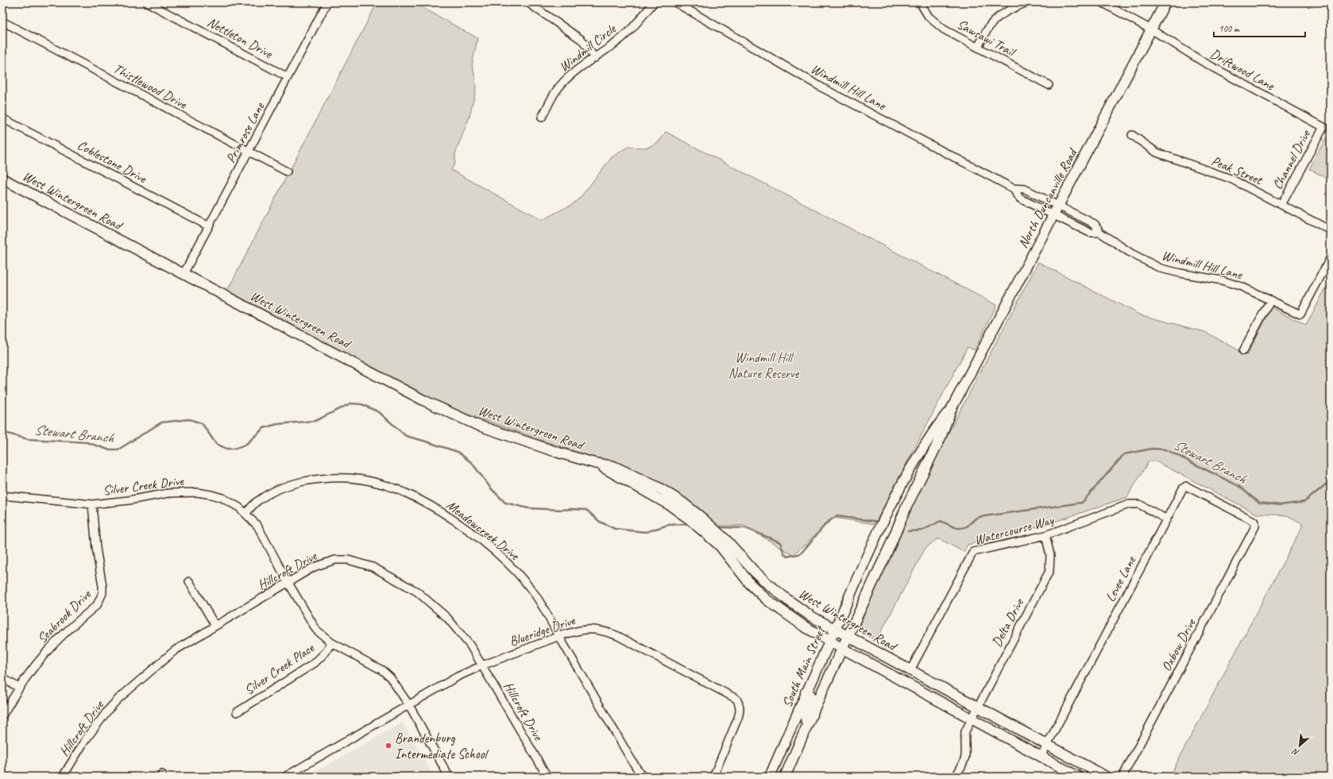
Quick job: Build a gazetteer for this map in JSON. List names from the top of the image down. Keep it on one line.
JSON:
{"streets":{"main road":["North Duncanville Road","West Wintergreen Road","South Main Street"],"street":["Nettleton Drive","Sawsawi Trail","Windmill Circle","Driftwood Lane","Thistlewood Drive","Windmill Hill Lane","Primrose Lane","Channel Drive","Coblestone Drive","Peak Street","Silver Creek Drive","Meadowcreek Drive","Watercourse Way","Hillcroft Drive","Levee Lane","Seabrook Drive","Delta Drive","Blueridge Drive","Oxbow Drive","Silver Creek Place"]},"crossings":[["Nettleton Drive","Primrose Lane"],["Driftwood Lane","Channel Drive"],["Driftwood Lane","North Duncanville Road"],["Thistlewood Drive","Primrose Lane"],["Windmill Hill Lane","North Duncanville Road"],["Primrose Lane","Coblestone Drive"],["Primrose Lane","West Wintergreen Road"],["Channel Drive","Peak Street"],["North Duncanville Road","South Main Street"],["West Wintergreen Road","Watercourse Way"],["West Wintergreen Road","Levee Lane"],["West Wintergreen Road","Delta Drive"],["West Wintergreen Road","South Main Street"],["Silver Creek Drive","Meadowcreek Drive"],["Silver Creek Drive","Hillcroft Drive"],["Silver Creek Drive","Seabrook Drive"],["Silver Creek Drive","Blueridge Drive"],["Silver Creek Drive","Silver Creek Place"],["Meadowcreek Drive","Blueridge Drive"],["Watercourse Way","Levee Lane"],["Watercourse Way","Delta Drive"],["Hillcroft Drive","Blueridge Drive"],["Levee Lane","Oxbow Drive"]],"water":["Stewart Branch"],"parks":["Windmill Hill Nature Reserve"],"places":["Brandenburg Intermediate School"],"scale_bar":"100 m","north":"bottom left"}
